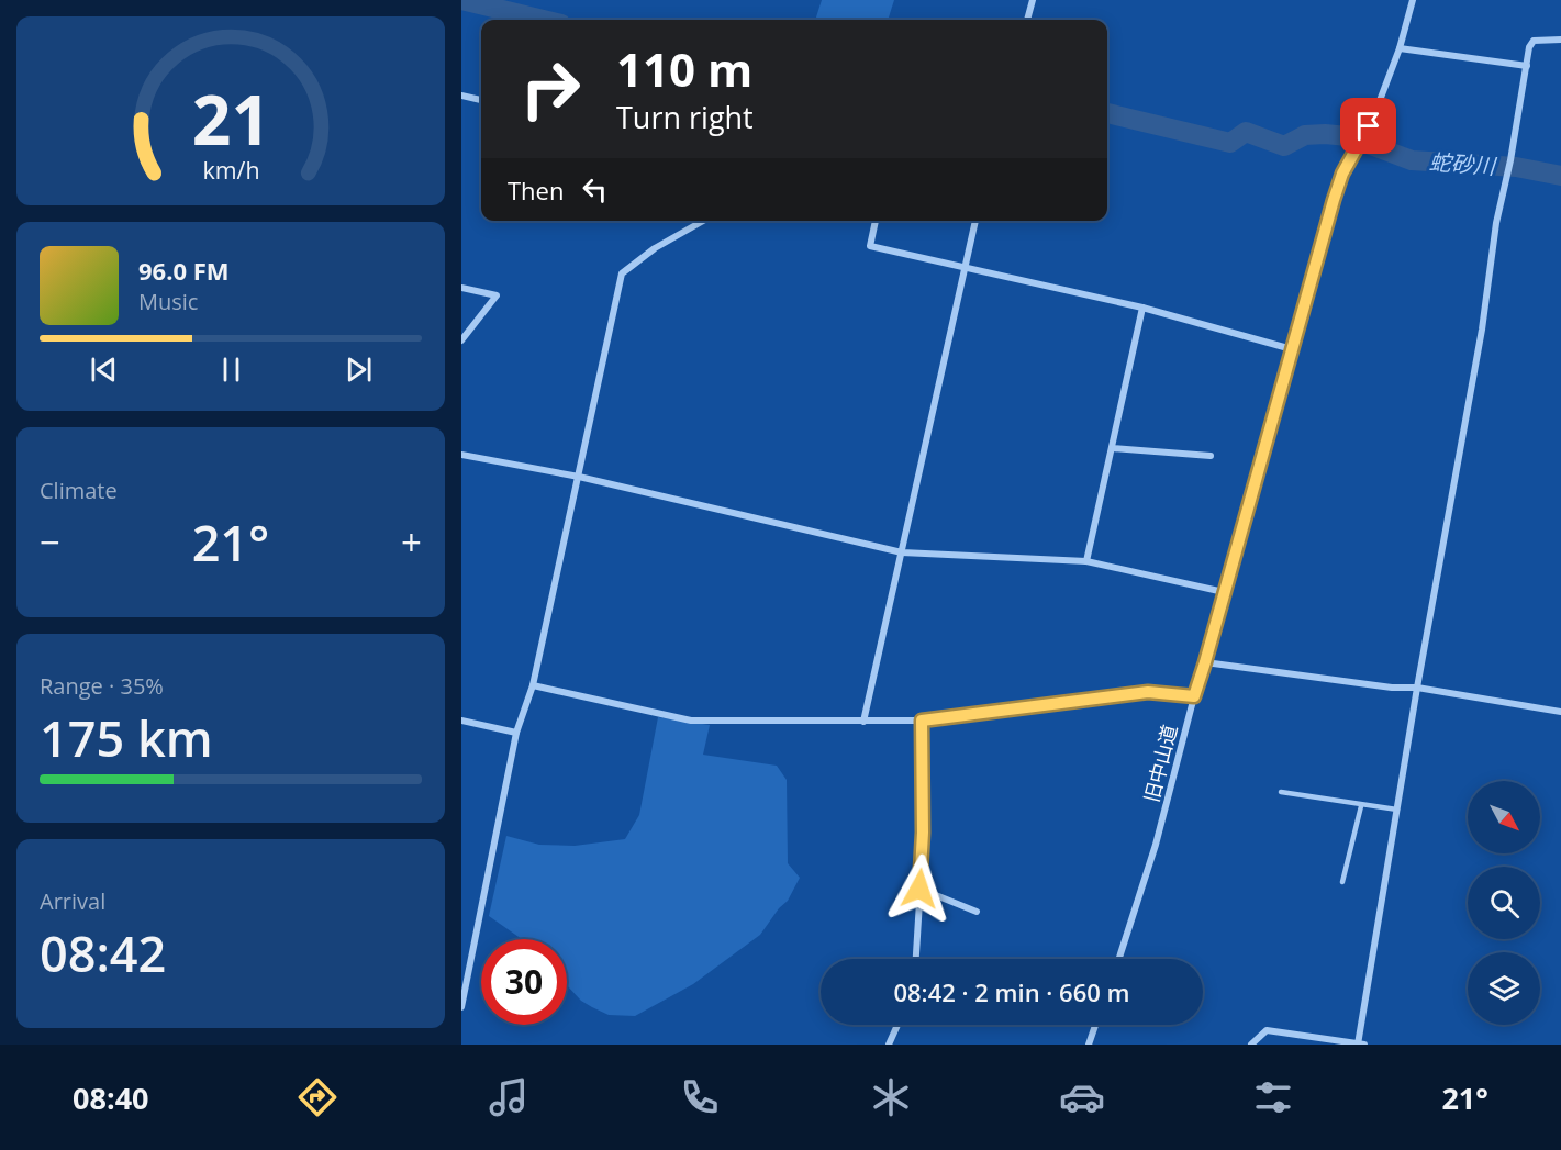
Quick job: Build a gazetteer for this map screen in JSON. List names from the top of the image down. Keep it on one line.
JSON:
{"streets":{"street":["旧中山道"]},"water":["蛇砂川"],"north":"bottom right","page":{"turn":["110 m","Turn right"],"then":"Then","song":["96.0 FM","Music"],"tile":["Climate",["Range · 35%","175 km"],["Arrival","08:42"]],"heat":["−","21°","+"],"limit":"30","trip":"08:42 · 2 min · 660 m","tabs":["08:40","21°"],"gauge":["21","km/h"]}}
